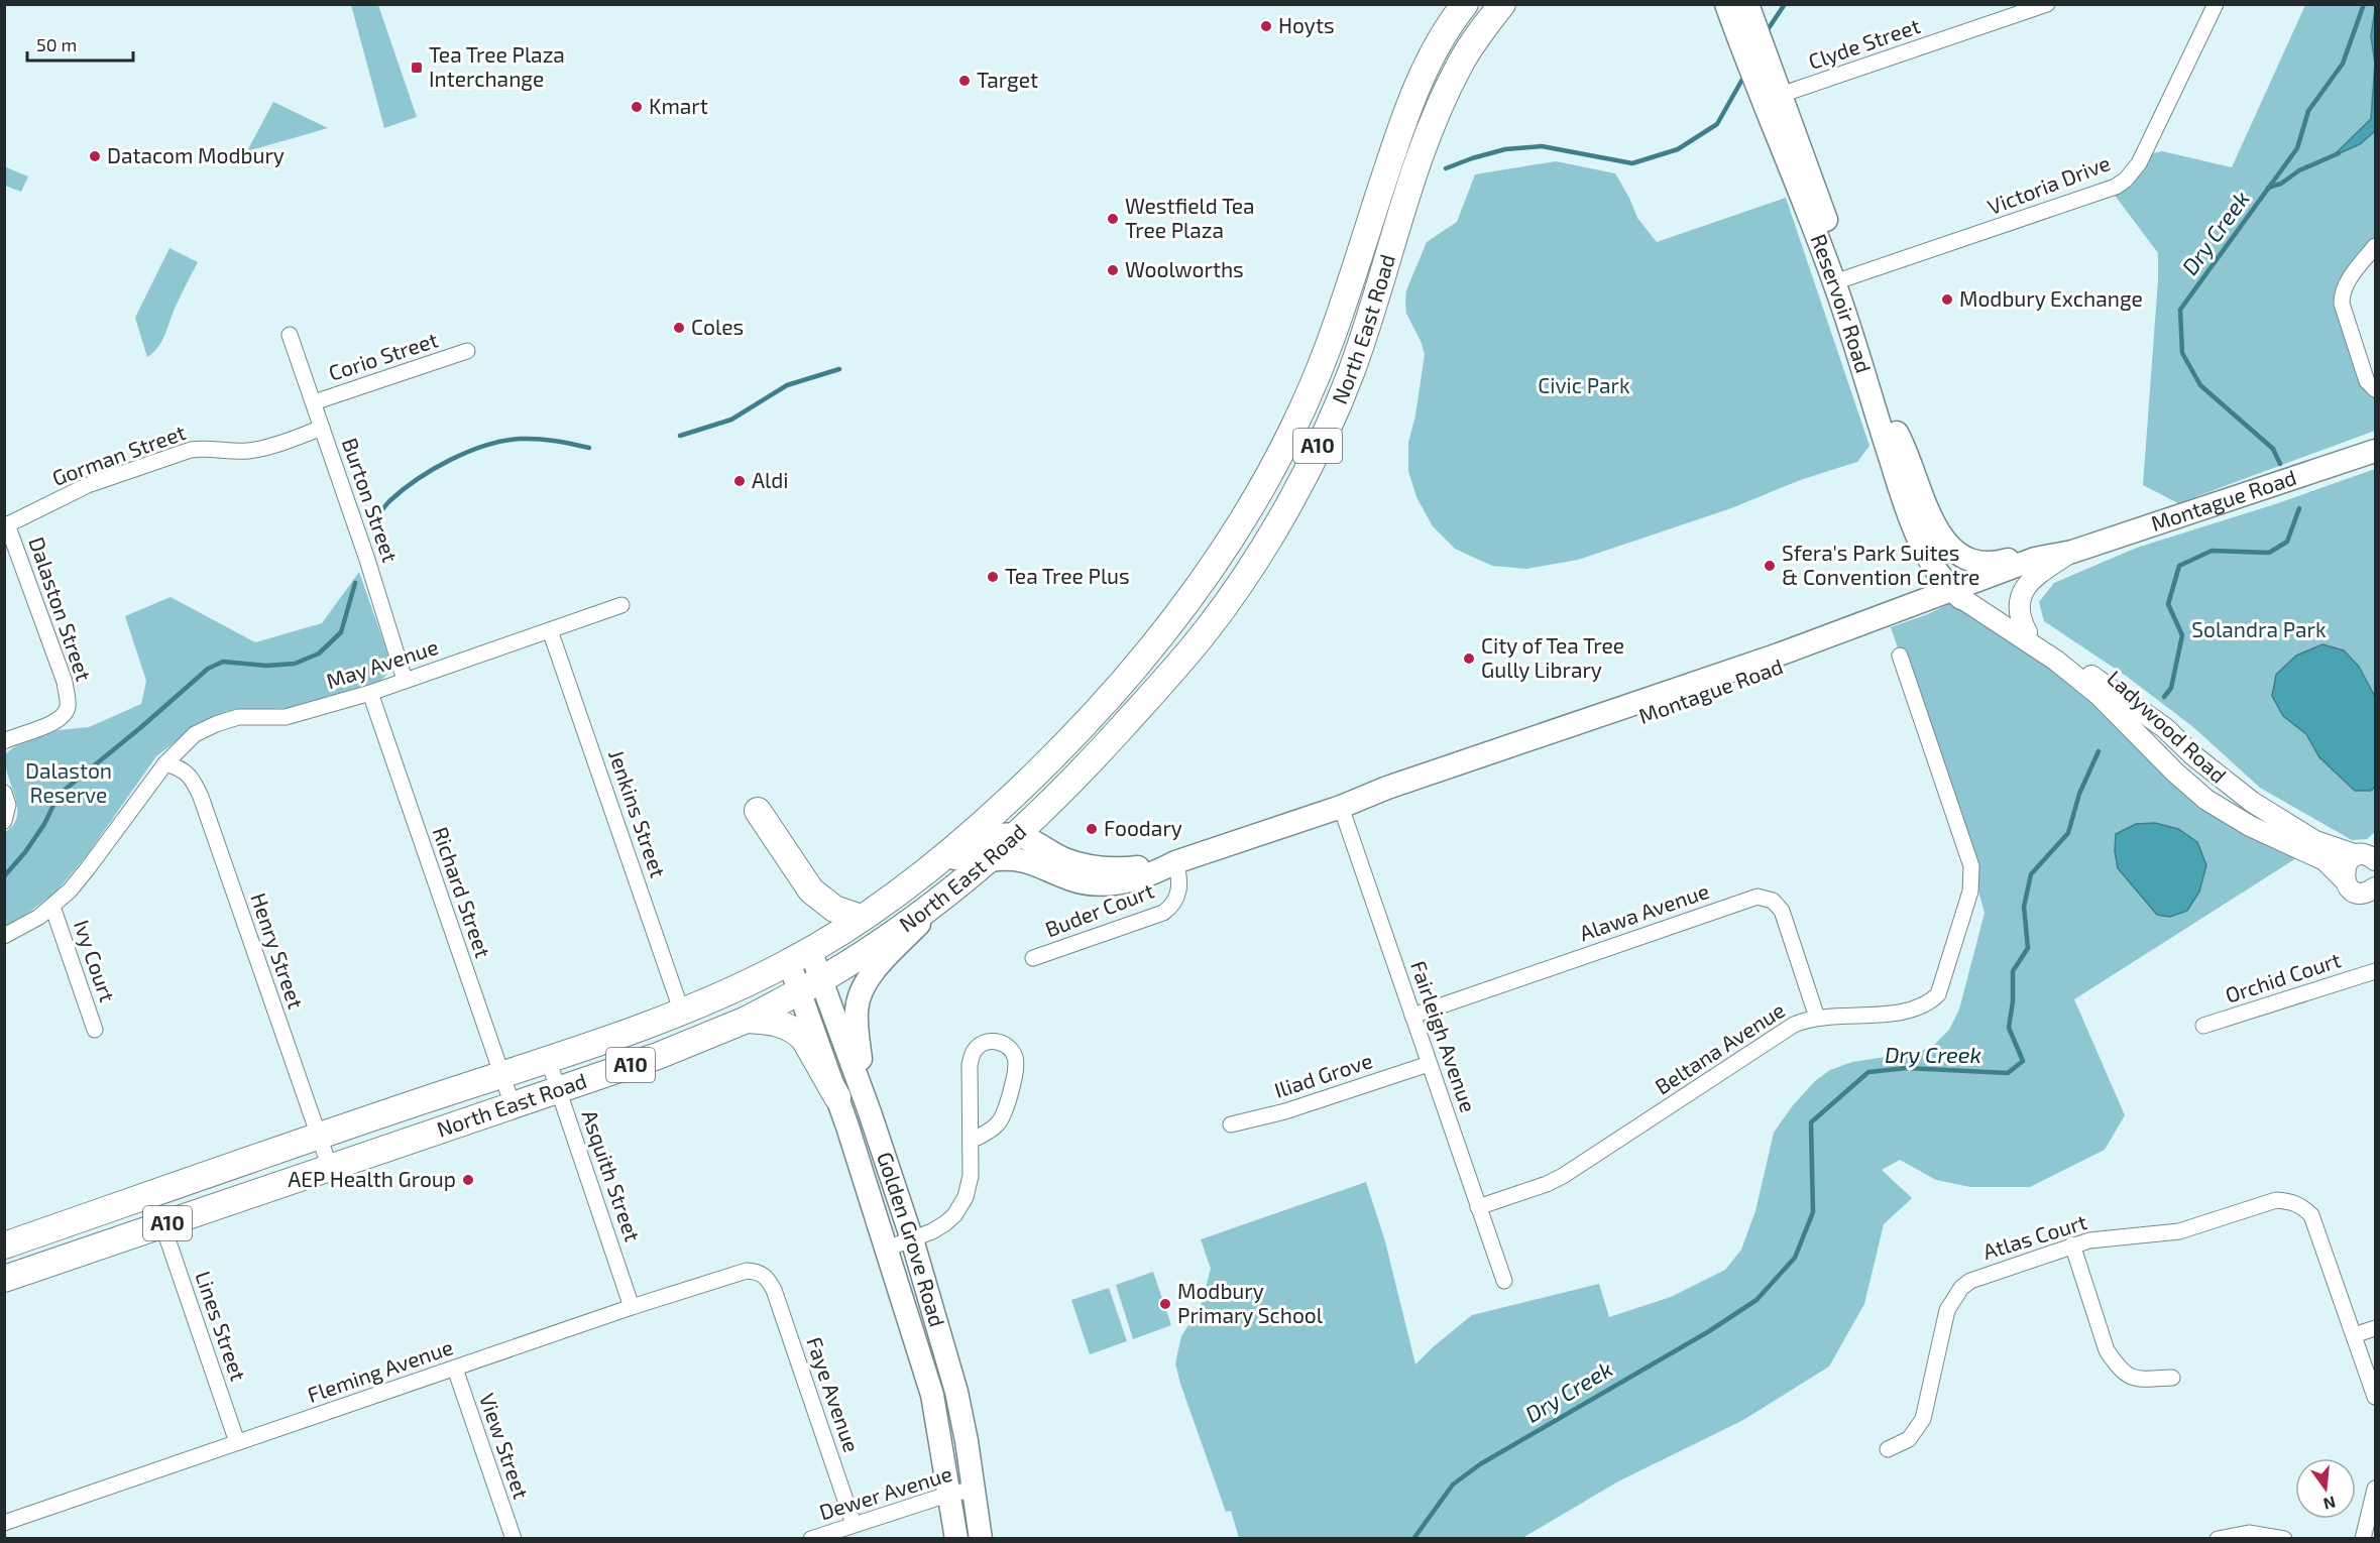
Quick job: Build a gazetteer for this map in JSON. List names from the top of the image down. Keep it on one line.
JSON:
{"streets":{"main road":["Reservoir Road","North East Road","A10","Montague Road","Golden Grove Road"],"street":["Clyde Street","Victoria Drive","Corio Street","Gorman Street","Burton Street","Dalaston Street","May Avenue","Ladywood Road","Jenkins Street","Richard Street","Buder Court","Alawa Avenue","Henry Street","Ivy Court","Orchid Court","Fairleigh Avenue","Beltana Avenue","Iliad Grove","Asquith Street","Atlas Court","Lines Street","Fleming Avenue","Faye Avenue","View Street","Dewer Avenue"]},"crossings":[["Clyde Street","Reservoir Road"],["Victoria Drive","Reservoir Road"],["Reservoir Road","Montague Road"],["Reservoir Road","Ladywood Road"],["North East Road","Montague Road"],["North East Road","Jenkins Street"],["North East Road","Richard Street"],["North East Road","Henry Street"],["North East Road","Asquith Street"],["North East Road","Golden Grove Road"],["North East Road","Lines Street"],["Corio Street","Burton Street"],["Gorman Street","Burton Street"],["Gorman Street","Dalaston Street"],["Burton Street","May Avenue"],["Montague Road","Ladywood Road"],["Montague Road","Buder Court"],["Montague Road","Fairleigh Avenue"],["May Avenue","Jenkins Street"],["May Avenue","Richard Street"],["May Avenue","Henry Street"],["May Avenue","Ivy Court"],["Alawa Avenue","Fairleigh Avenue"],["Alawa Avenue","Beltana Avenue"],["Fairleigh Avenue","Beltana Avenue"],["Fairleigh Avenue","Iliad Grove"],["Asquith Street","Fleming Avenue"],["Golden Grove Road","Dewer Avenue"],["Lines Street","Fleming Avenue"],["Fleming Avenue","Faye Avenue"],["Fleming Avenue","View Street"],["Faye Avenue","Dewer Avenue"]],"water":["Dry Creek"],"parks":["Civic Park","Solandra Park","Dalaston Reserve"],"places":{"other":["Hoyts","Target","Kmart","Datacom Modbury","Westfield Tea Tree Plaza","Woolworths","Modbury Exchange","Coles","Aldi","Sfera's Park Suites & Convention Centre","Tea Tree Plus","City of Tea Tree Gully Library","Foodary","AEP Health Group","Modbury Primary School"],"transit":["Tea Tree Plaza Interchange"]},"scale_bar":"50 m","north":"bottom"}
